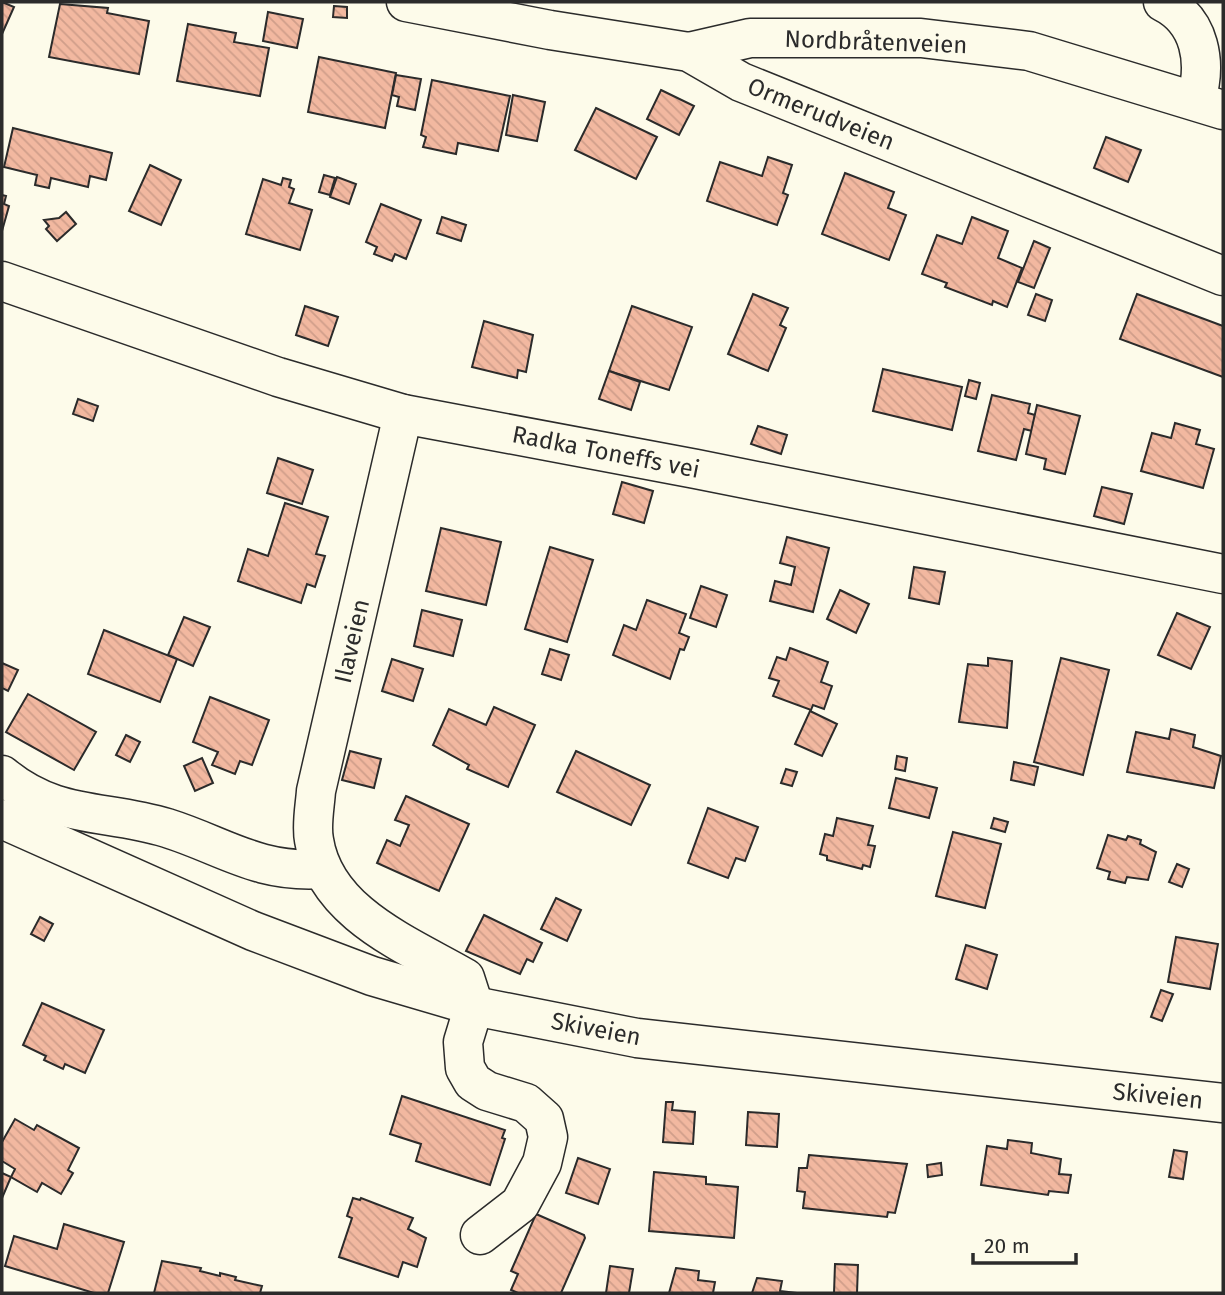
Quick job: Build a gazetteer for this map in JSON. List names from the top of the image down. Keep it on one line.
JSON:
{"streets":{"street":["Nordbråtenveien","Ormerudveien","Radka Toneffs vei","Ilaveien","Skiveien"]},"crossings":[["Nordbråtenveien","Ormerudveien"],["Radka Toneffs vei","Ilaveien"],["Ilaveien","Skiveien"]],"scale_bar":"20 m"}
